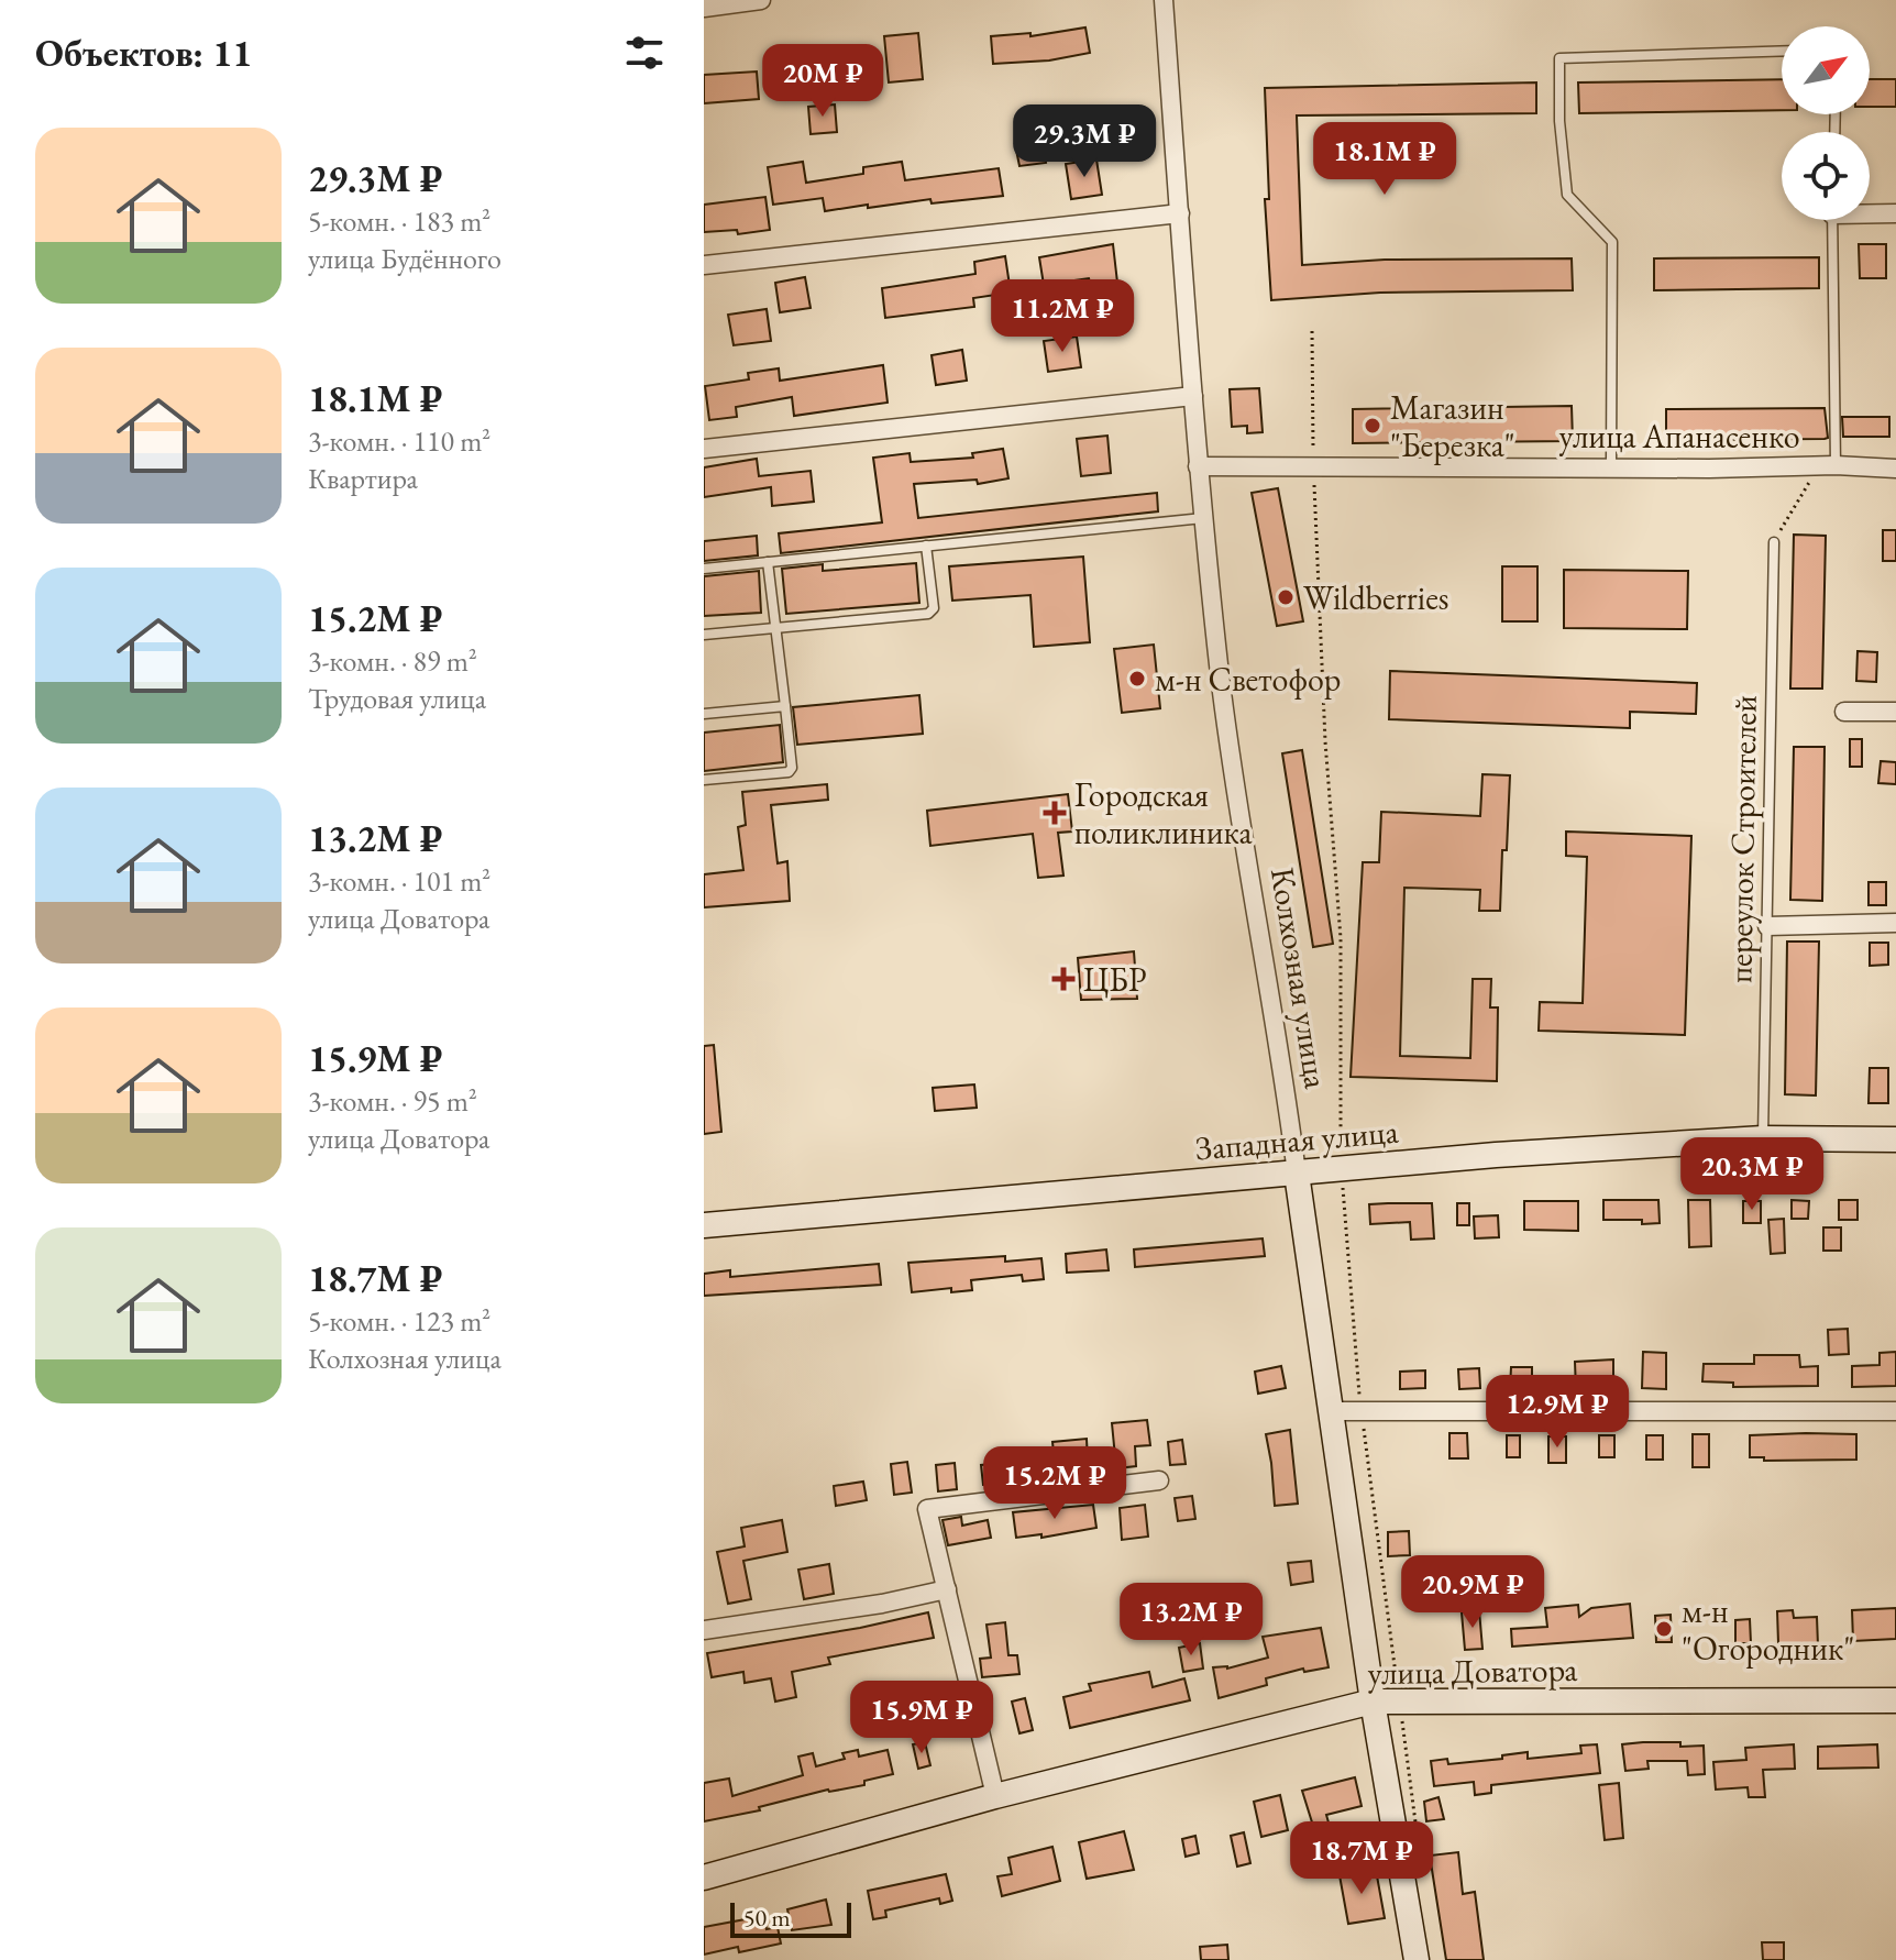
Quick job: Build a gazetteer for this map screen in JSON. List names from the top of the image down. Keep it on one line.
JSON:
{"streets":{"street":["улица Апанасенко","Колхозная улица","Западная улица","улица Доватора"],"lane":["переулок Строителей"]},"crossings":[["улица Апанасенко","Колхозная улица"],["переулок Строителей","Западная улица"],["Колхозная улица","Западная улица"],["Колхозная улица","улица Доватора"]],"places":{"other":["Магазин \"Березка\"","Wildberries","м-н Светофор","м-н \"Огородник\""],"health":["Городская поликлиника","ЦБР"]},"scale_bar":"50 m","north":"top right","page":{"heading":"Объектов: 11","price":["20M ₽","29.3M ₽","18.1M ₽","11.2M ₽","20.3M ₽","12.9M ₽","15.2M ₽","20.9M ₽","13.2M ₽","15.9M ₽","18.7M ₽"],"list":[{"name":"29.3M ₽","note":"5-комн. · 183 m² · улица Будённого"},{"name":"18.1M ₽","note":"3-комн. · 110 m² · Квартира"},{"name":"15.2M ₽","note":"3-комн. · 89 m² · Трудовая улица"},{"name":"13.2M ₽","note":"3-комн. · 101 m² · улица Доватора"},{"name":"15.9M ₽","note":"3-комн. · 95 m² · улица Доватора"},{"name":"18.7M ₽","note":"5-комн. · 123 m² · Колхозная улица"}],"scale":"50 m"}}
